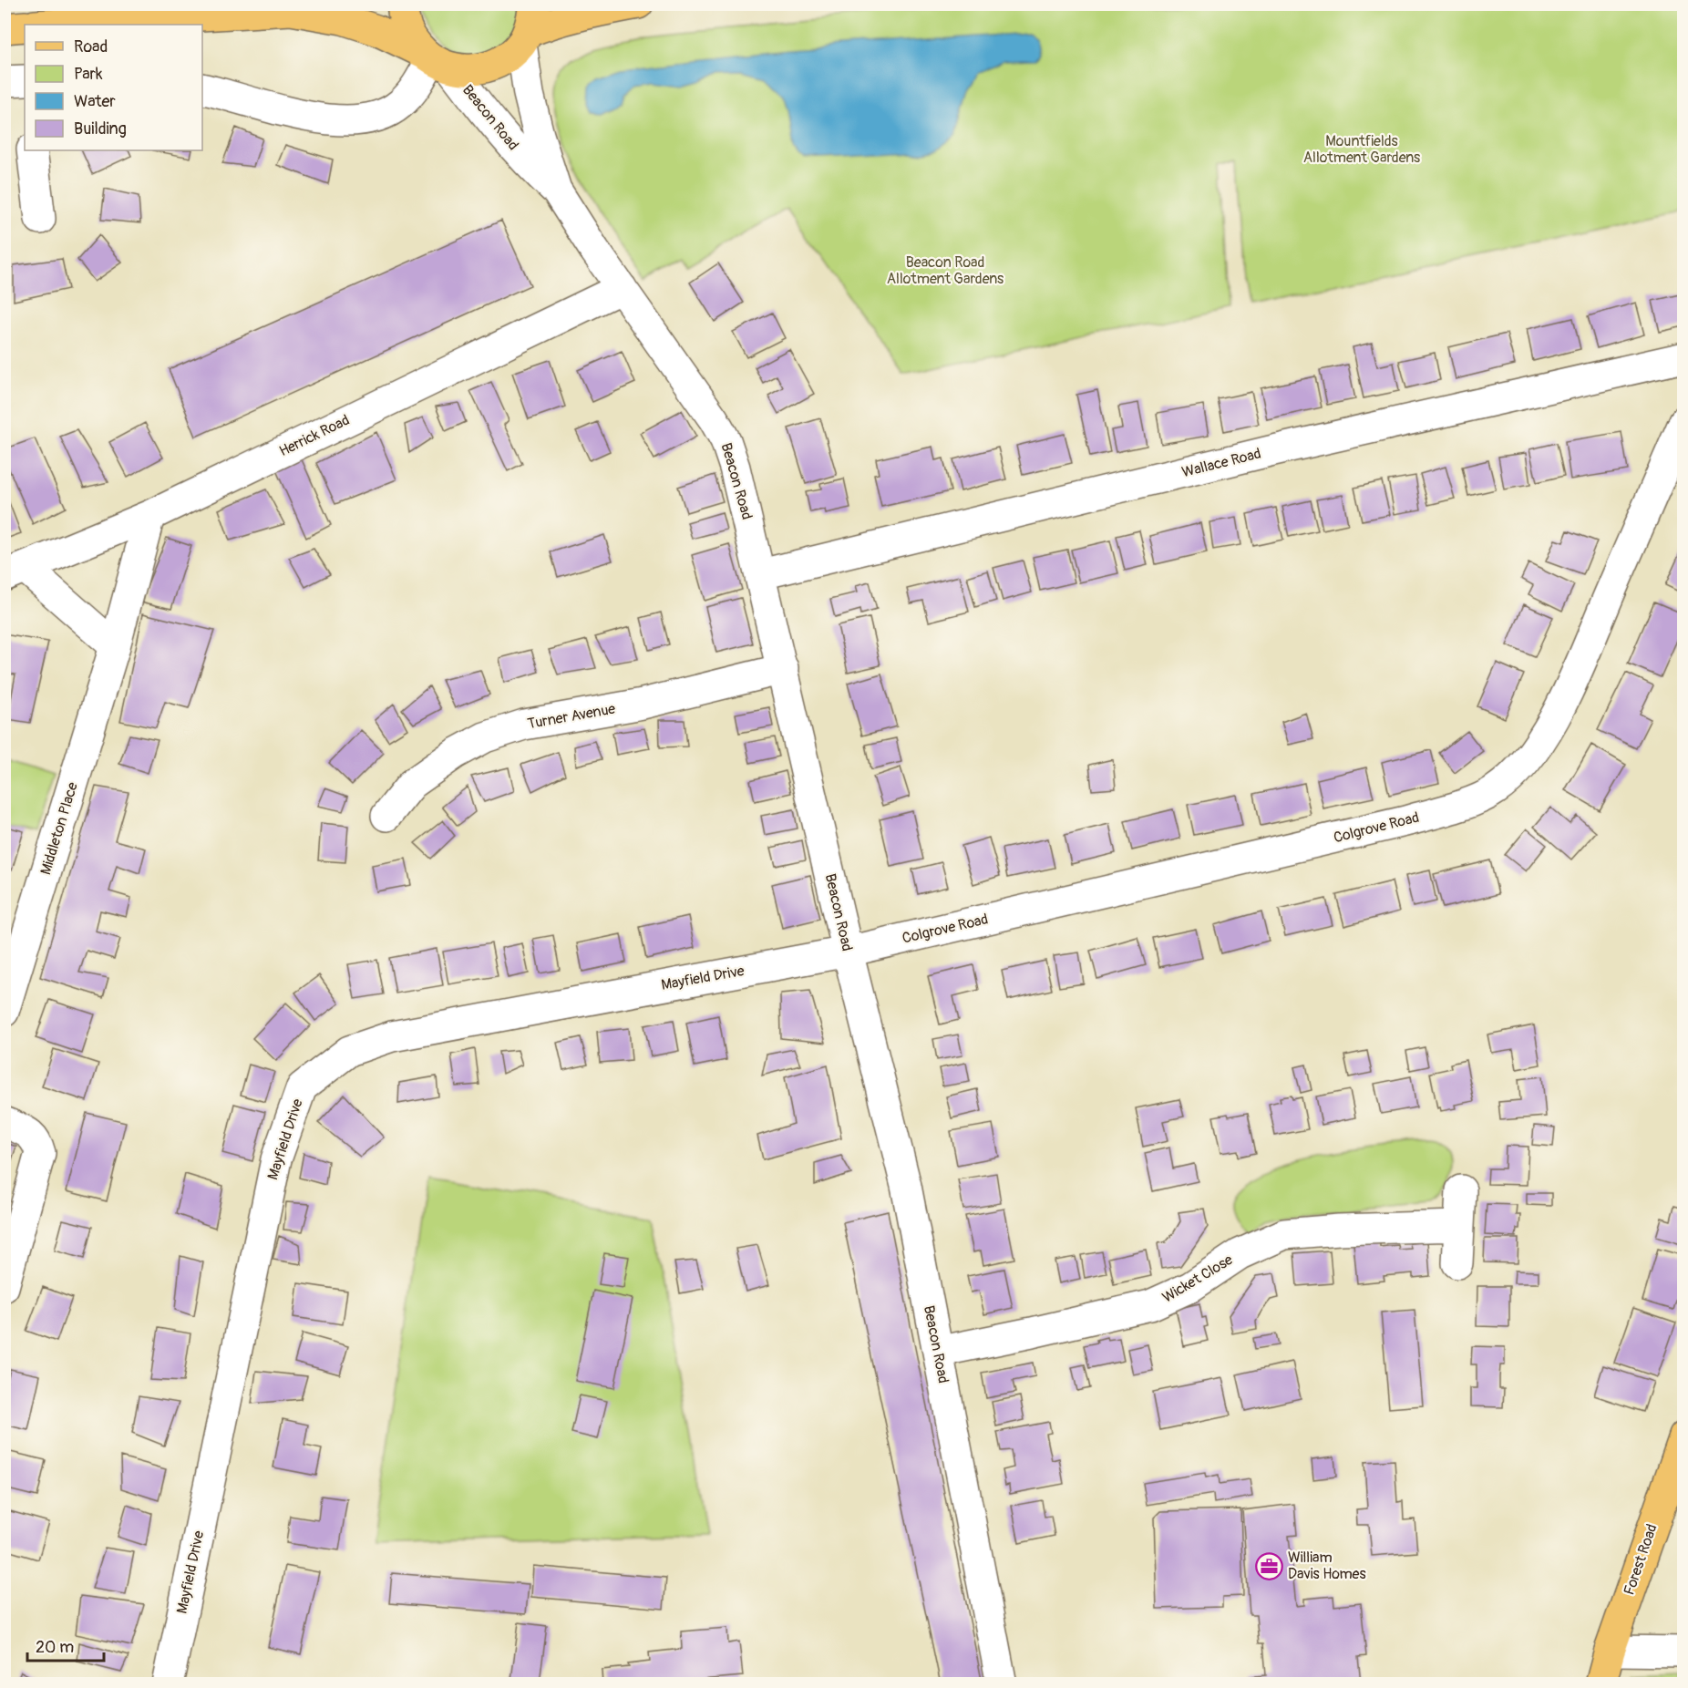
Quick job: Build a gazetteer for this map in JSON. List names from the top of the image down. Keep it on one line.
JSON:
{"streets":{"main road":["Forest Road"],"street":["Beacon Road","Herrick Road","Wallace Road","Turner Avenue","Colgrove Road","Middleton Place","Mayfield Drive","Wicket Close"]},"crossings":[["Beacon Road","Herrick Road"],["Beacon Road","Wallace Road"],["Beacon Road","Turner Avenue"],["Beacon Road","Colgrove Road"],["Beacon Road","Mayfield Drive"],["Beacon Road","Wicket Close"],["Herrick Road","Middleton Place"],["Colgrove Road","Mayfield Drive"]],"parks":["Mountfields Allotment Gardens","Beacon Road Allotment Gardens"],"places":{"office":["William Davis Homes"]},"legend":["Road","Park","Water","Building"],"scale_bar":"20 m"}
